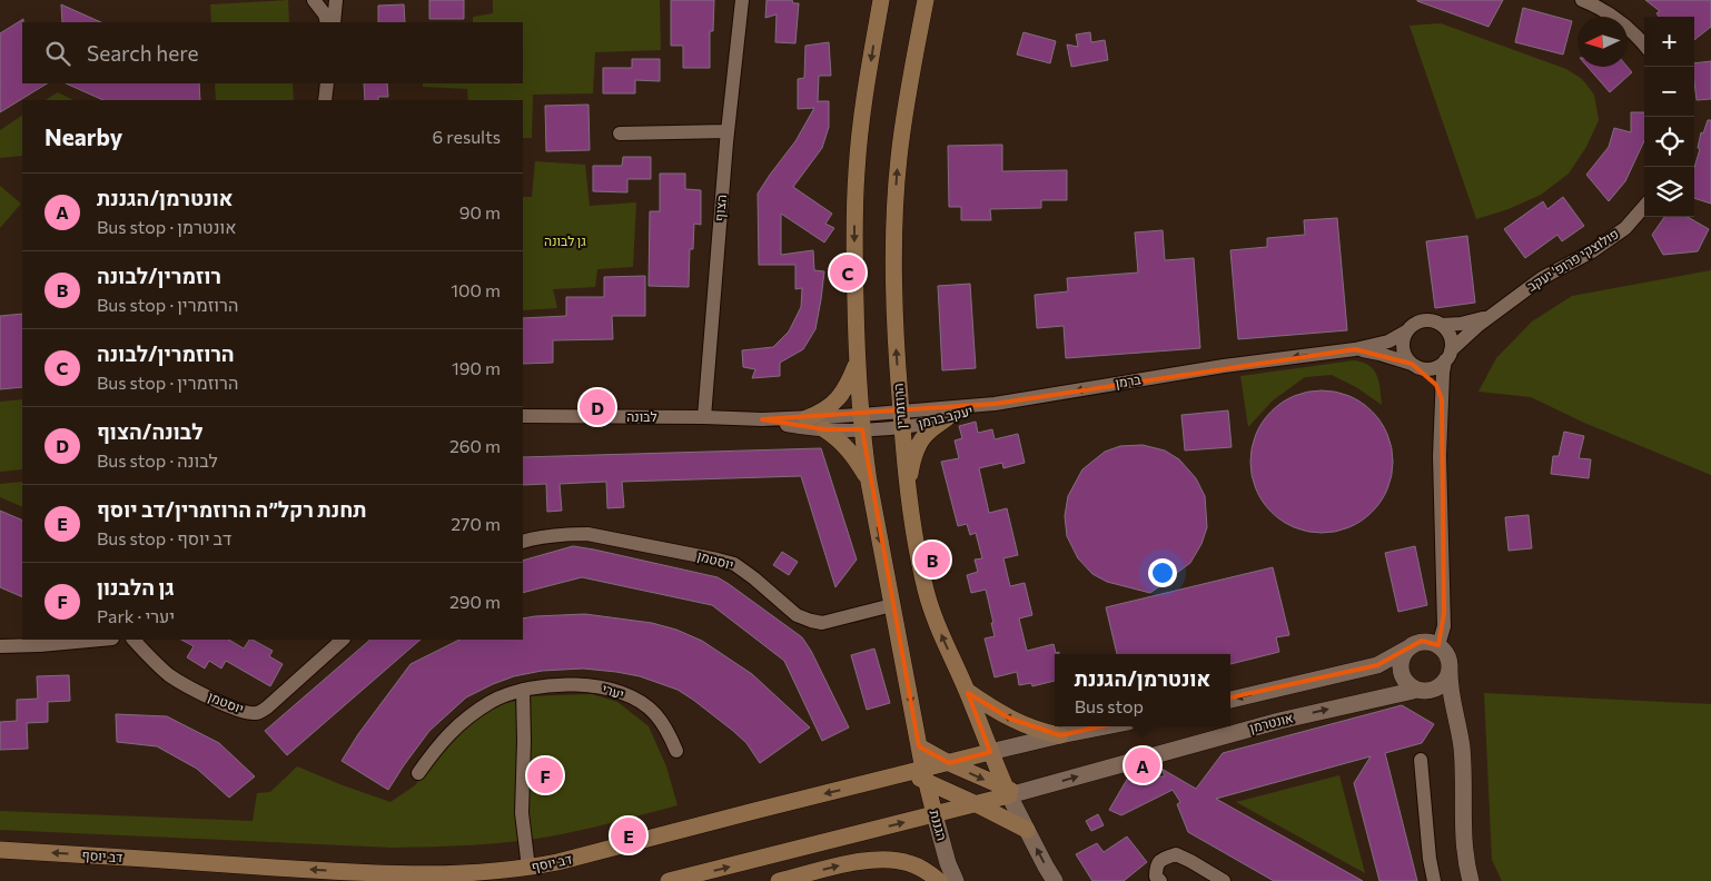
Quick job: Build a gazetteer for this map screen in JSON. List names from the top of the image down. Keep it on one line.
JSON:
{"streets":{"main road":["הרוזמרין","אונטרמן","הגננת","דב יוסף"],"street":["הצוף","פולוצקי פרופ' יעקב","ברמן","לבונה","יעקב ברמן","יוסטמן","יערי"]},"crossings":[["הצוף","לבונה"],["ברמן","הרוזמרין"],["ברמן","לבונה"],["ברמן","יעקב ברמן"],["הרוזמרין","לבונה"],["הרוזמרין","יעקב ברמן"],["הרוזמרין","אונטרמן"],["הרוזמרין","דב יוסף"],["לבונה","יעקב ברמן"],["אונטרמן","הגננת"],["הגננת","דב יוסף"]],"one_way":["ברמן"],"parks":["גן לבונה"],"north":"left","page":{"map_buttons":["+","−"],"search":"Search here","heading":["Nearby","6 results"],"list":[{"mark":"A","name":"אונטרמן/הגננת","note":"Bus stop · אונטרמן","value":"90 m"},{"mark":"B","name":"רוזמרין/לבונה","note":"Bus stop · הרוזמרין","value":"100 m"},{"mark":"C","name":"הרוזמרין/לבונה","note":"Bus stop · הרוזמרין","value":"190 m"},{"mark":"D","name":"לבונה/הצוף","note":"Bus stop · לבונה","value":"260 m"},{"mark":"E","name":"תחנת רקל״ה הרוזמרין/דב יוסף","note":"Bus stop · דב יוסף","value":"270 m"},{"mark":"F","name":"גן הלבנון","note":"Park · יערי","value":"290 m"}],"pins":["C","D","B","A","F","E"],"popup":["אונטרמן/הגננת","Bus stop"]}}
